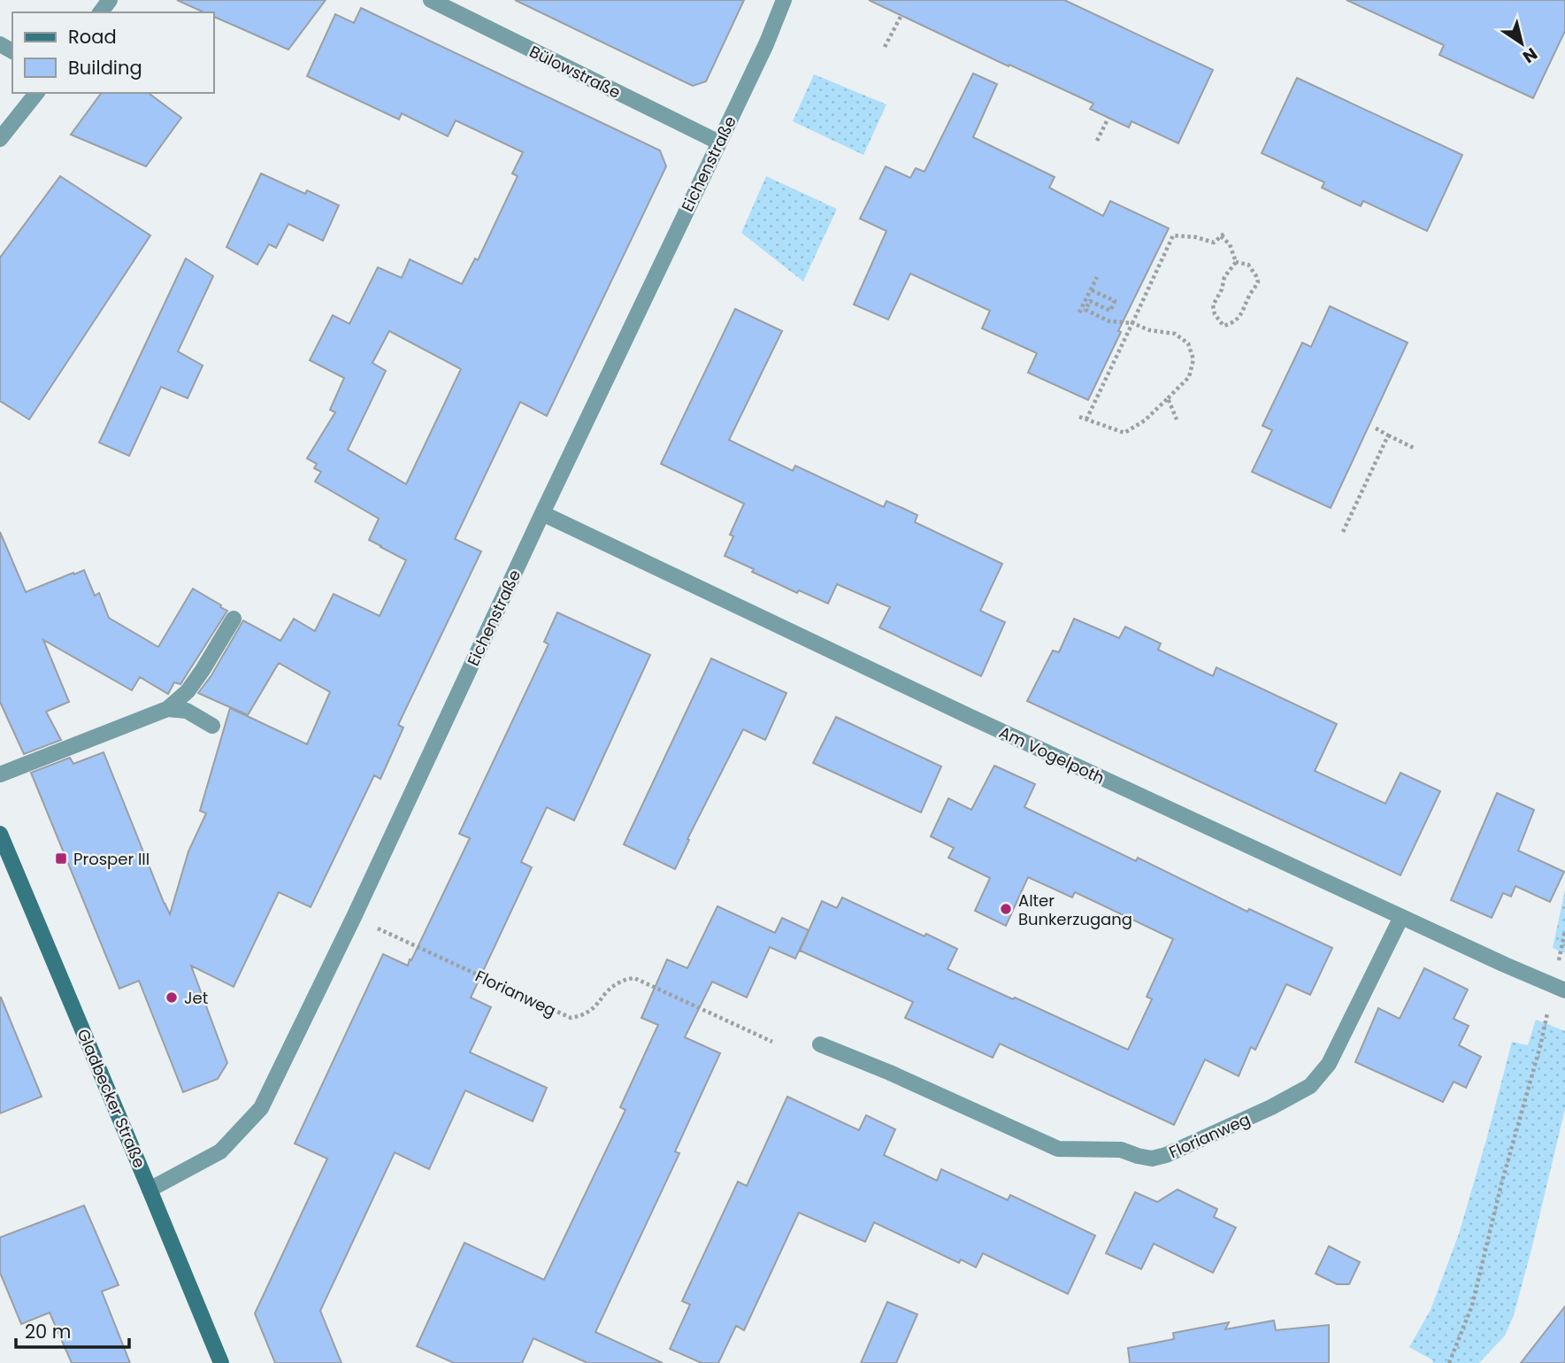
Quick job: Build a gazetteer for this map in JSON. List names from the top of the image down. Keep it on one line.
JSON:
{"streets":{"main road":["Gladbecker Straße"],"street":["Bülowstraße","Eichenstraße","Am Vogelpoth","Florianweg"]},"crossings":[["Bülowstraße","Eichenstraße"],["Eichenstraße","Am Vogelpoth"],["Eichenstraße","Florianweg"],["Eichenstraße","Gladbecker Straße"],["Am Vogelpoth","Florianweg"]],"places":{"transit":["Prosper III"],"other":["Alter Bunkerzugang","Jet"]},"legend":["Road","Building"],"scale_bar":"20 m","north":"bottom right"}
